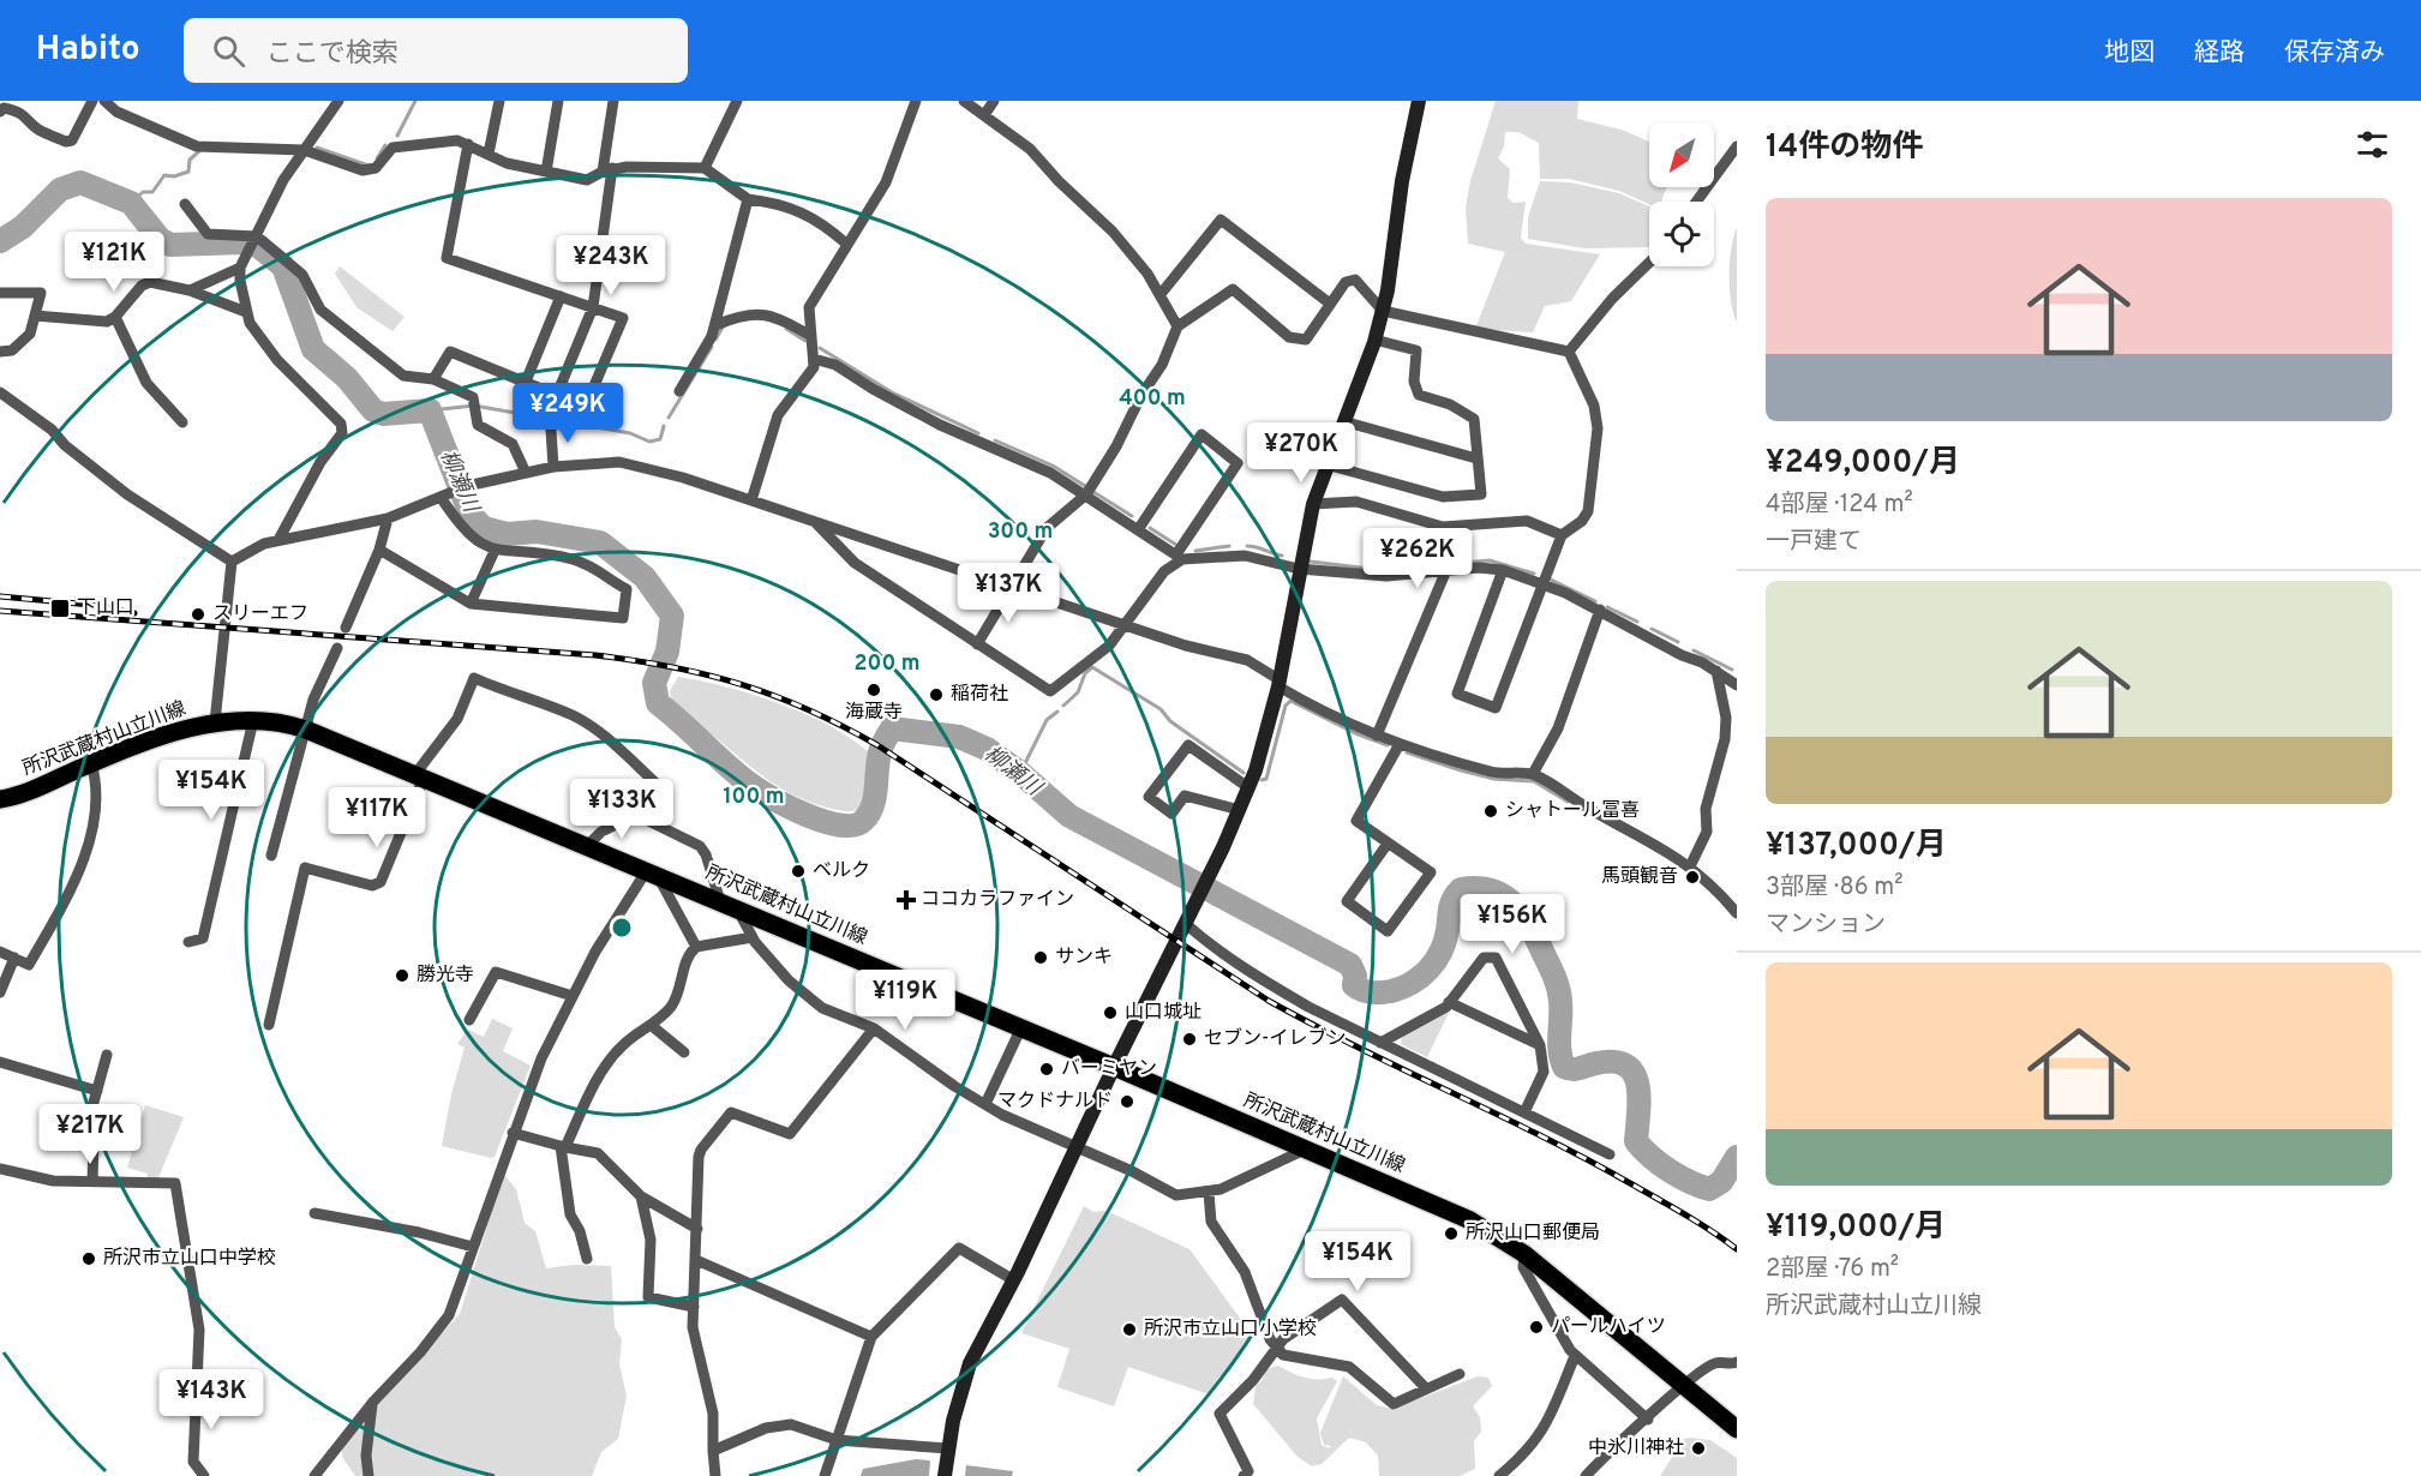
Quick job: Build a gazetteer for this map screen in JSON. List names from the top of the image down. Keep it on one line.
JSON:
{"streets":{"main road":["所沢武蔵村山立川線"]},"water":["柳瀬川"],"places":{"transit":["下山口"],"other":["スリーエフ","海蔵寺","稲荷社","シャトール冨喜","ベルク","馬頭観音","サンキ","勝光寺","山口城址","セブン-イレブン","バーミヤン","マクドナルド","所沢山口郵便局","所沢市立山口中学校","パールハイツ","所沢市立山口小学校","中氷川神社"],"health":["ココカラファイン"]},"north":"bottom left","page":{"header":"Habito","search":"ここで検索","nav":["地図","経路","保存済み"],"heading":"14件の物件","list":[{"name":"¥249,000/月","note":"4部屋 · 124 m² · 一戸建て"},{"name":"¥137,000/月","note":"3部屋 · 86 m² · マンション"},{"name":"¥119,000/月","note":"2部屋 · 76 m² · 所沢武蔵村山立川線"}],"price":["¥121K","¥243K","¥249K","¥270K","¥262K","¥137K","¥154K","¥133K","¥117K","¥156K","¥119K","¥217K","¥154K","¥143K"]},"rings":["400 m","300 m","200 m","100 m"]}
